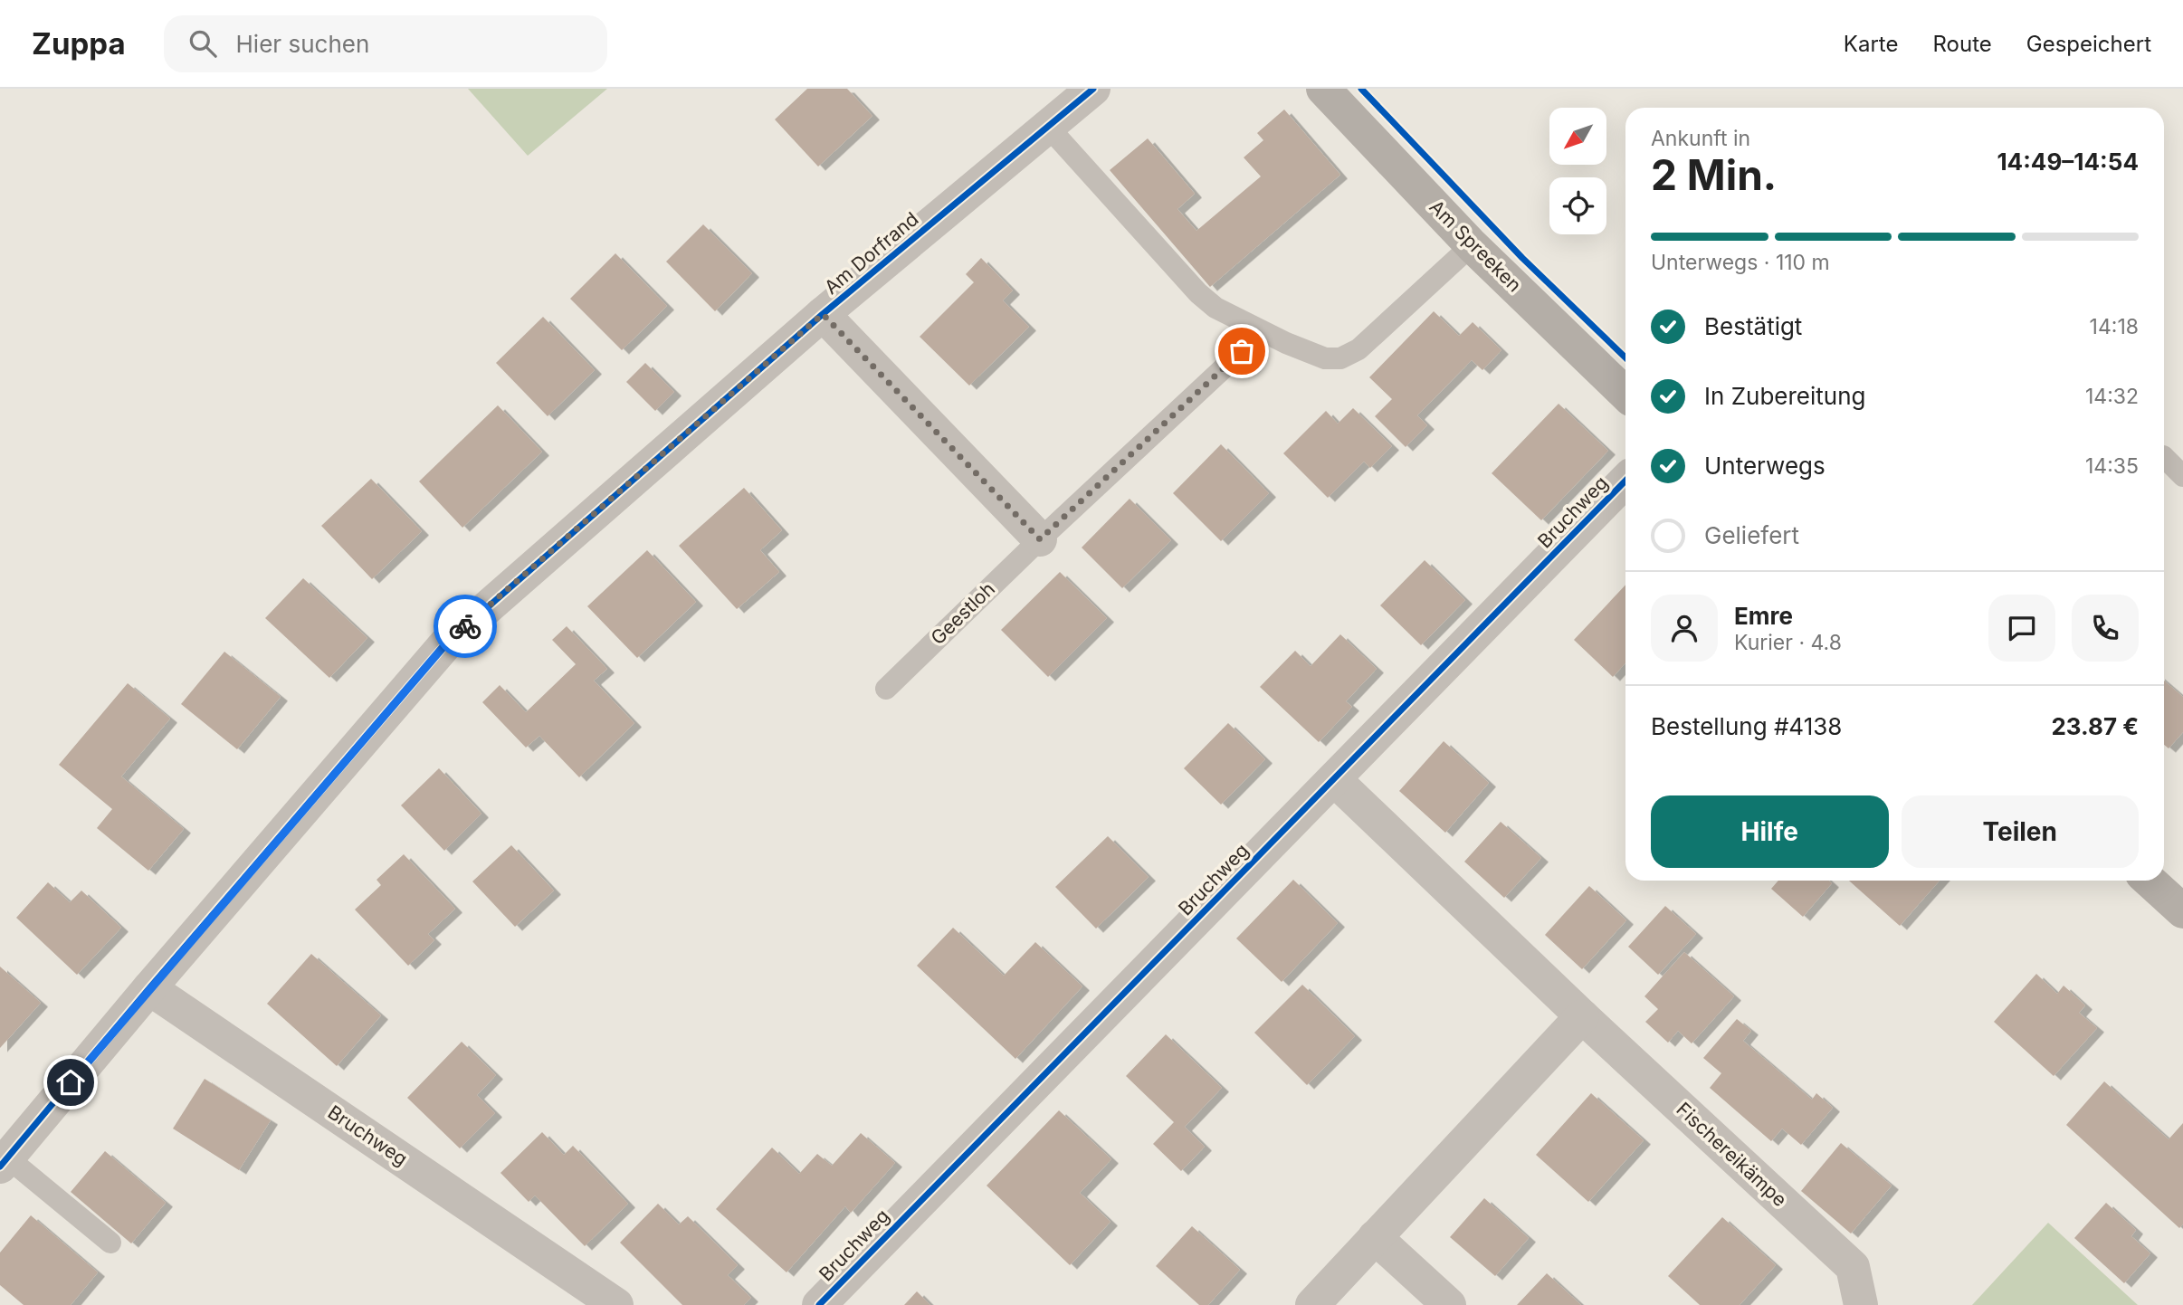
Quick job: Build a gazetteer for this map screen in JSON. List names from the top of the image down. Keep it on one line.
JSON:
{"streets":{"street":["Am Spreeken","Am Dorfrand","Bruchweg","Fischereikämpe"],"lane":["Geestloh"]},"crossings":[["Am Dorfrand","Bruchweg"],["Bruchweg","Fischereikämpe"]],"north":"bottom left","page":{"header":"Zuppa","search":"Hier suchen","nav":["Karte","Route","Gespeichert"],"heading":["2 Min.","Ankunft in","14:49–14:54"],"panel":["Emre","Kurier · 4.8","Bestellung #4138","23.87 €"],"bar":"Unterwegs · 110 m","list":[["Bestätigt","14:18"],["In Zubereitung","14:32"],["Unterwegs","14:35"],"Geliefert"],"buttons":["Hilfe","Teilen"]}}
